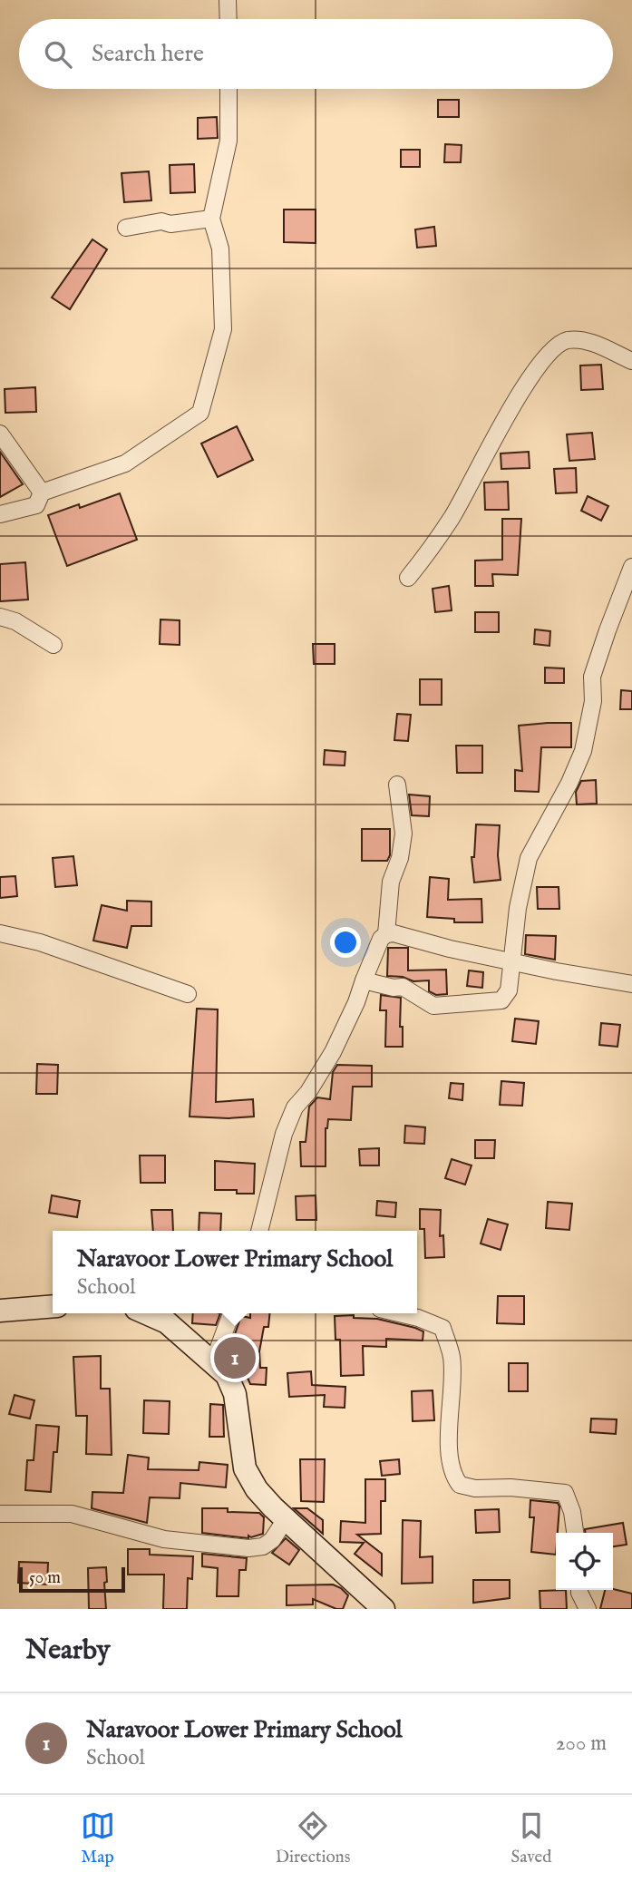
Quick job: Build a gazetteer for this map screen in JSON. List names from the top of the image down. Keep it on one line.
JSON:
{"scale_bar":"50 m","page":{"search":"Search here","popup":["Naravoor Lower Primary School","School"],"pins":"1","scale":"50 m","heading":"Nearby","list":[{"mark":"1","name":"Naravoor Lower Primary School","note":"School","value":"200 m"}],"nav":["Map","Directions","Saved"]}}
